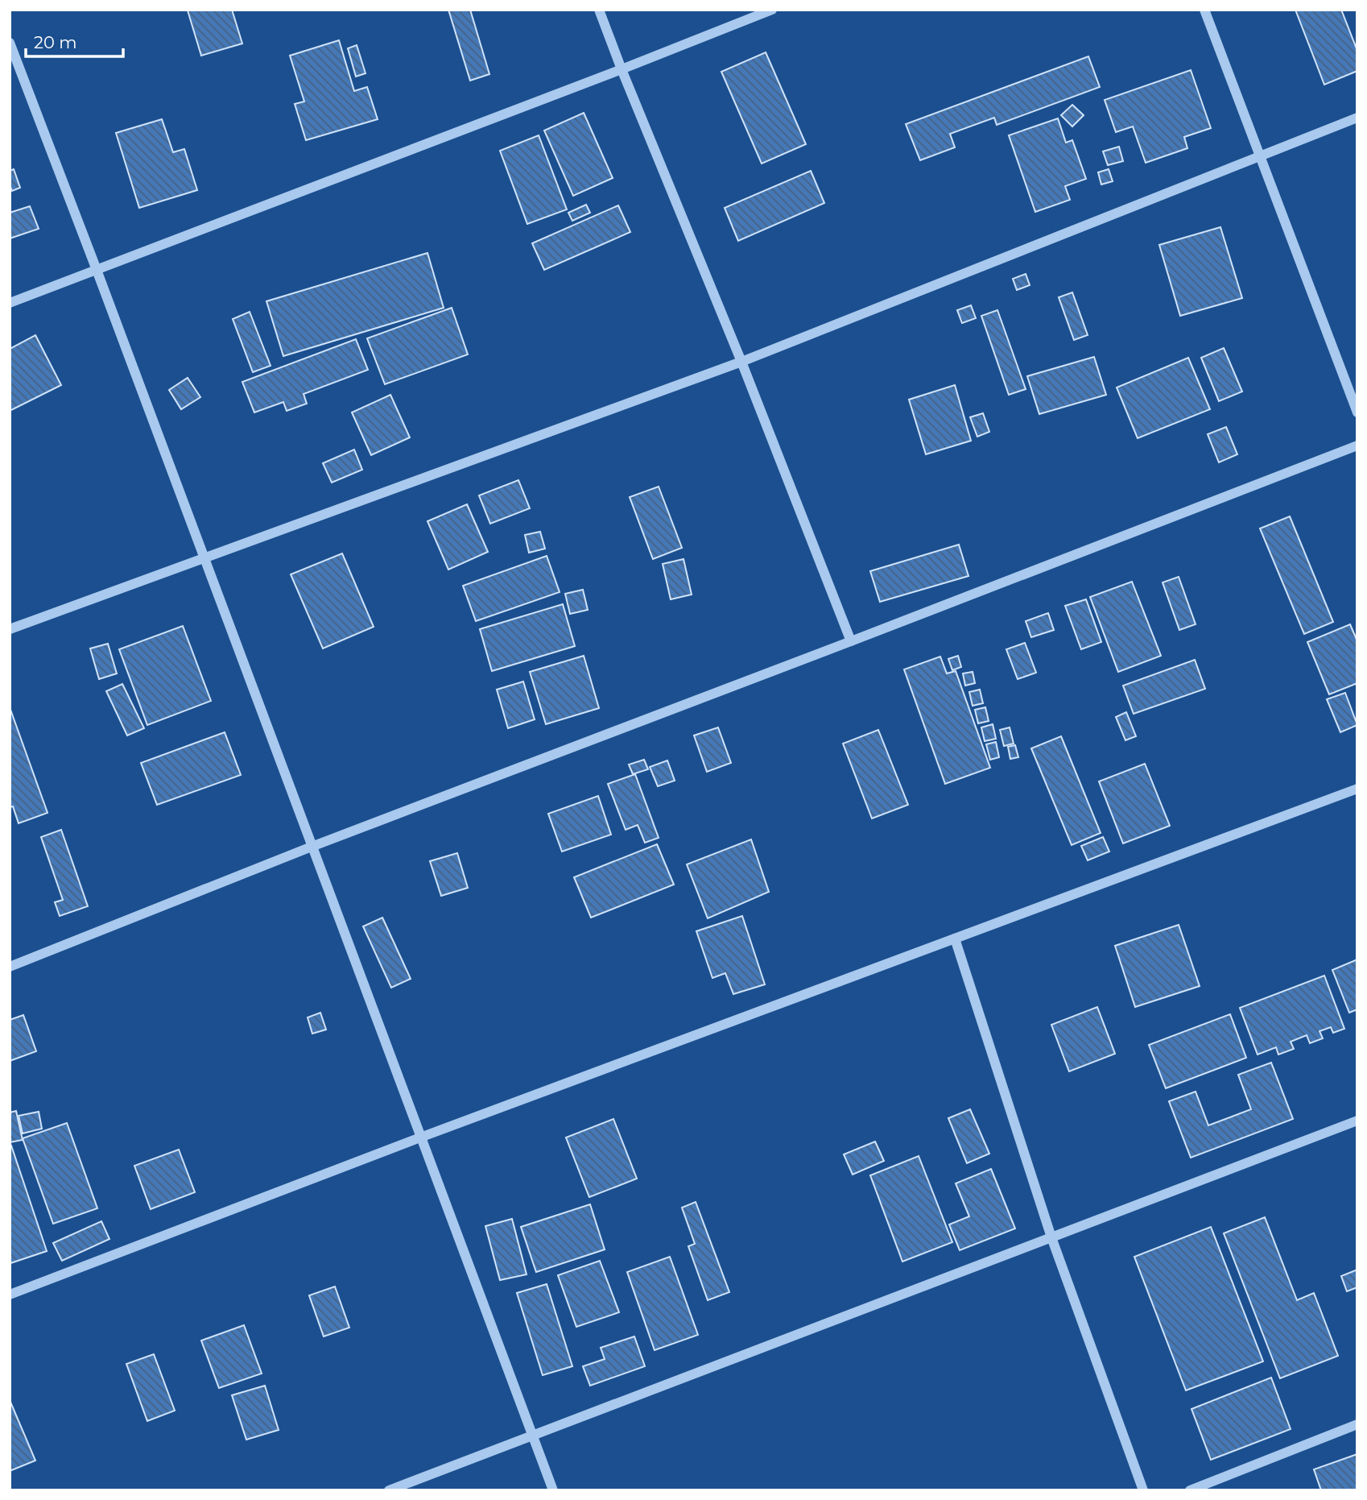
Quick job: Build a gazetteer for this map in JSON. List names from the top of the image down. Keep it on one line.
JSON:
{"scale_bar":"20 m"}
